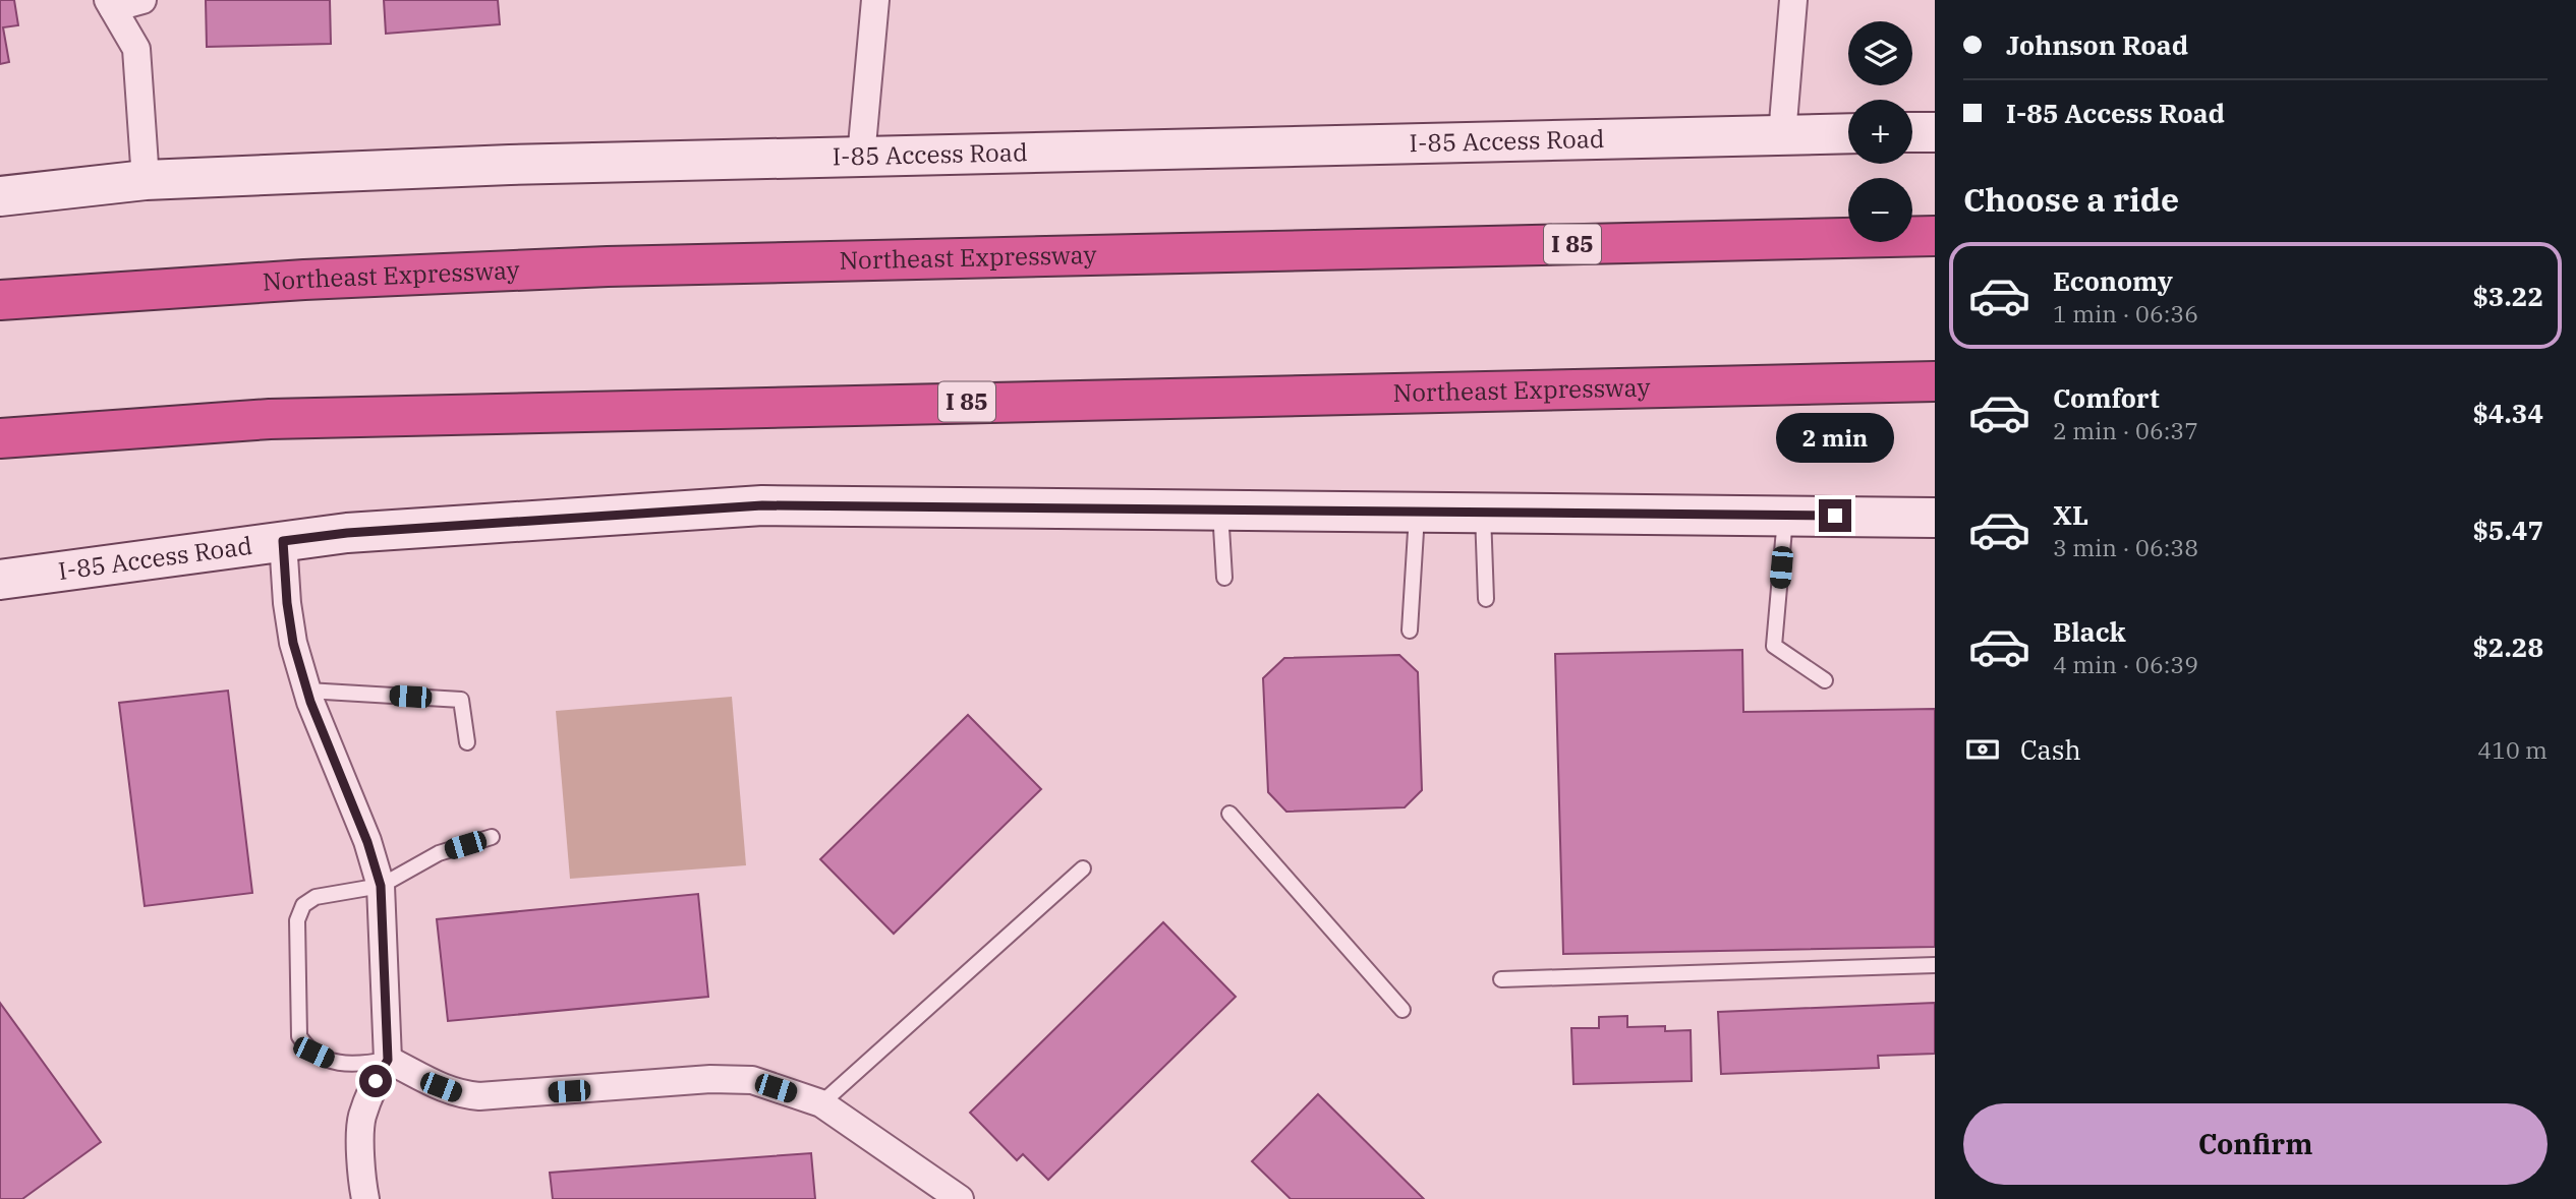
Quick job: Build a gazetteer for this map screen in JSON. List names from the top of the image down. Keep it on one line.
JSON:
{"streets":{"highway":["I 85","Northeast Expressway"],"main road":["I-85 Access Road"]},"page":{"banner":["Johnson Road","I-85 Access Road"],"map_buttons":["+","−"],"heading":"Choose a ride","list":[{"name":"Economy","note":"1 min · 06:36","value":"$3.22"},{"name":"Comfort","note":"2 min · 06:37","value":"$4.34"},{"name":"XL","note":"3 min · 06:38","value":"$5.47"},{"name":"Black","note":"4 min · 06:39","value":"$2.28"}],"bubble":"2 min","pay":["Cash","410 m"],"buttons":"Confirm"}}
